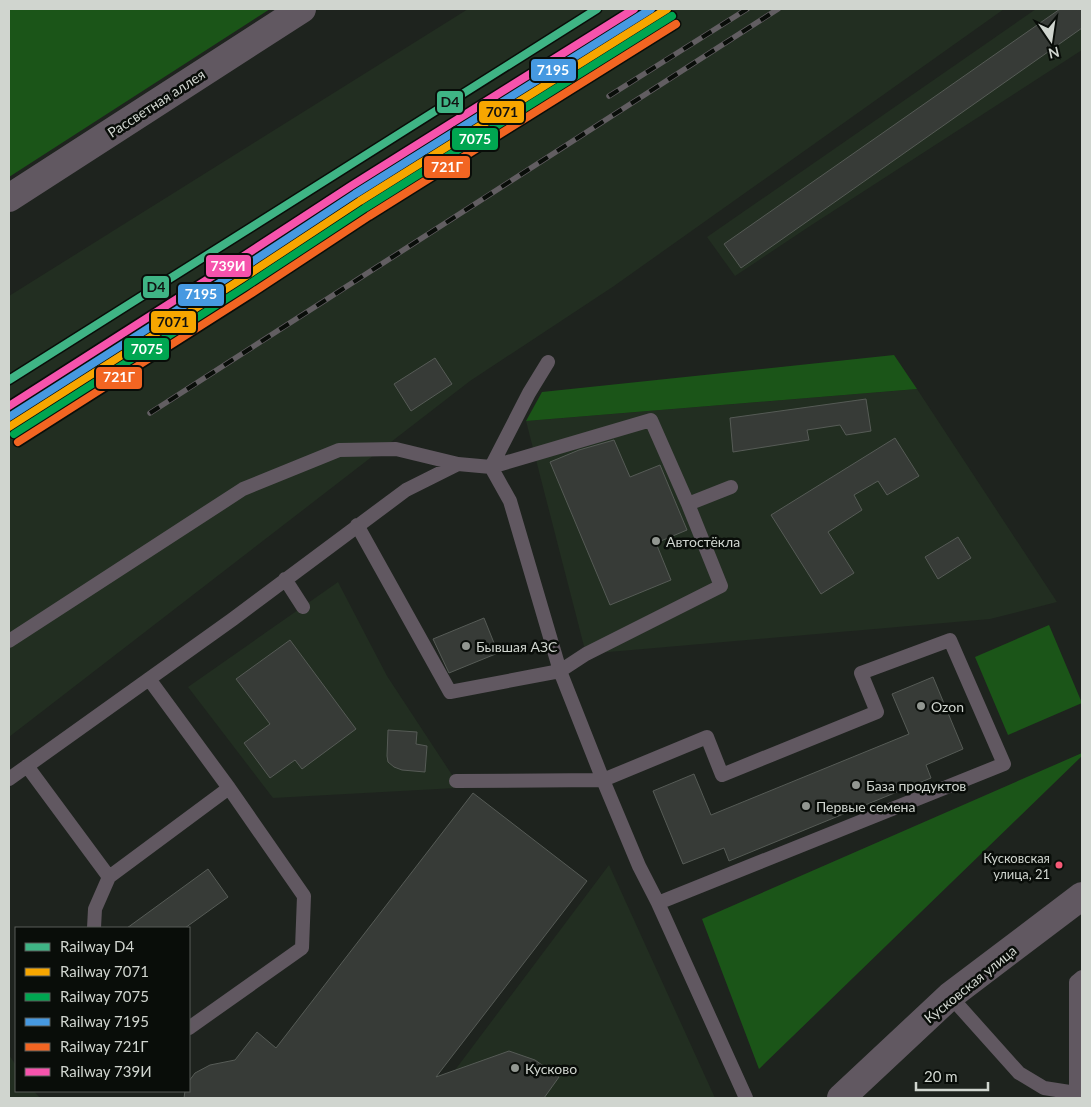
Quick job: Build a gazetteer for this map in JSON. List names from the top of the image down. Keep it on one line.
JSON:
{"streets":{"street":["Рассветная аллея","Кусковская улица"]},"places":["Автостёкла","Бывшая АЗС","Ozon","База продуктов","Первые семена","Кусковская улица, 21","Кусково"],"lines":["rail line D4","rail line 7071","rail line 7195","rail line 739И","rail line 7075","rail line 721Г"],"legend":["Railway D4","Railway 7071","Railway 7075","Railway 7195","Railway 721Г","Railway 739И"],"scale_bar":"20 m","north":"bottom"}
